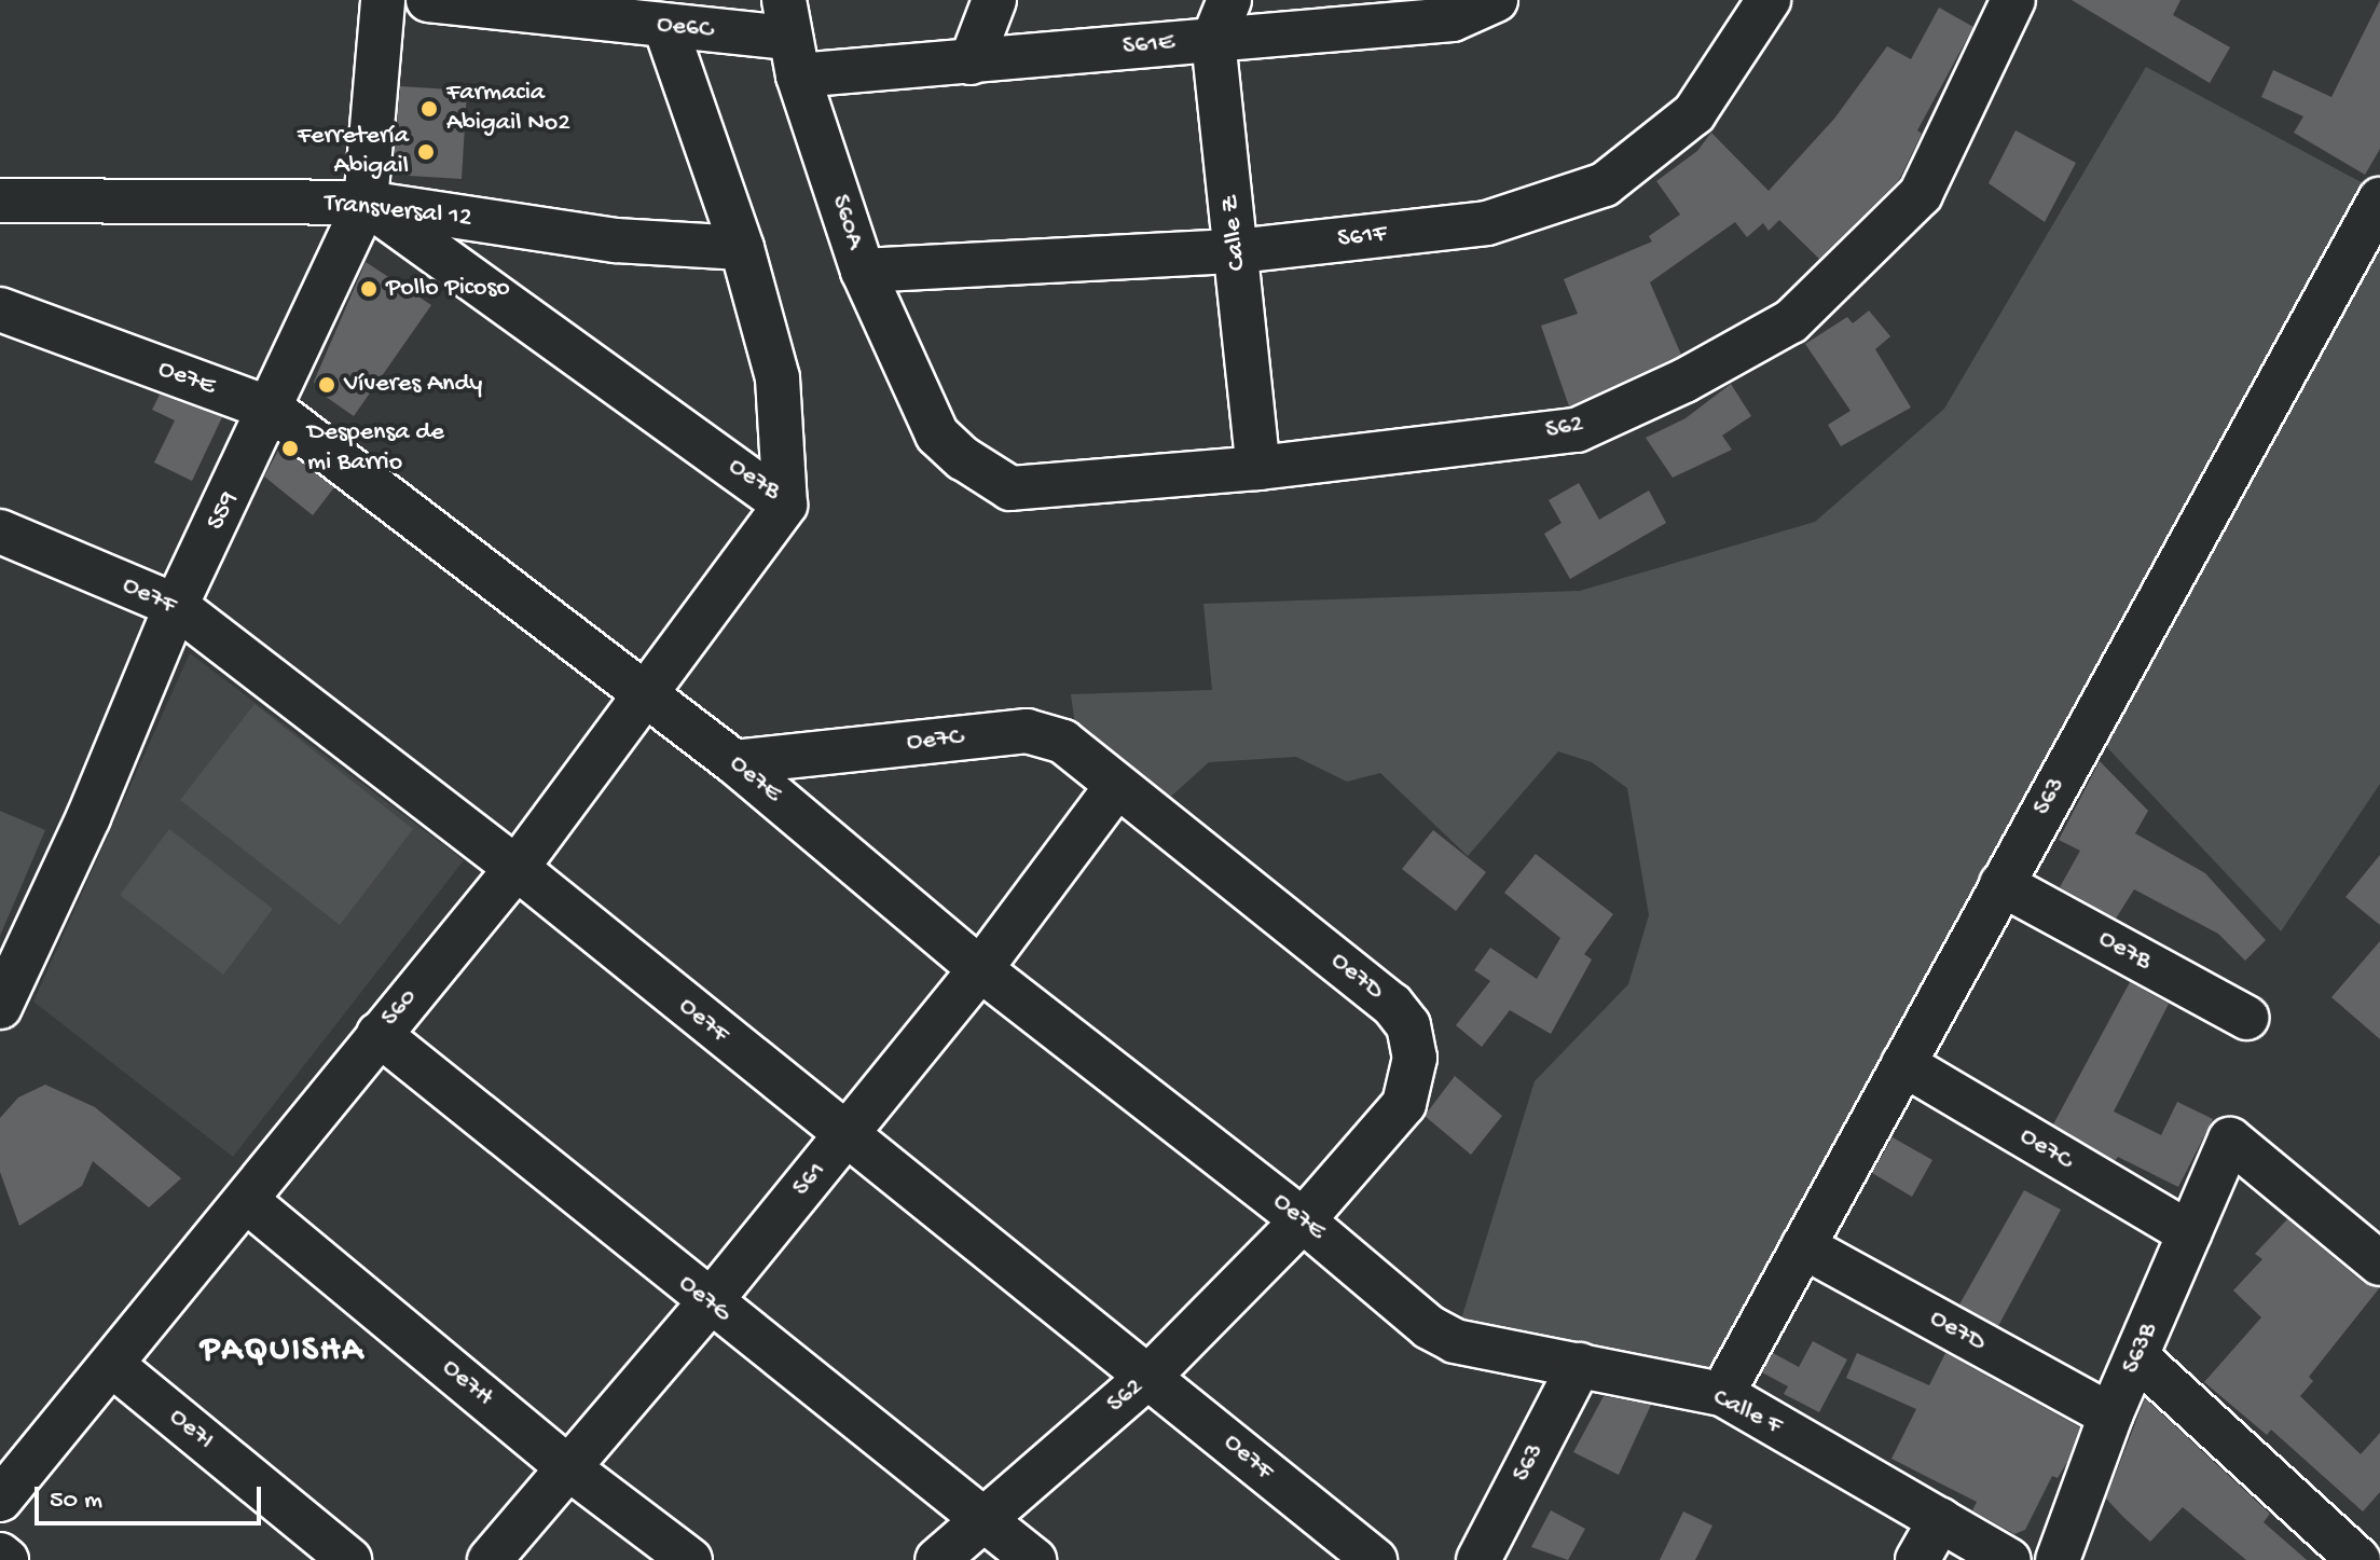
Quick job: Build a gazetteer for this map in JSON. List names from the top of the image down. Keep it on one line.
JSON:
{"streets":{"street":["Oe6C","S61E","Transversal 12","S60A","Calle Z","S61F","Oe7E","S62","Oe7B","S59","Oe7F","Oe7C","S63","Oe7D","S60","S61","Oe7G","S63B","Oe7H","Calle F","Oe7I"]},"crossings":[["Oe6C","S61E"],["Oe6C","S60A"],["Oe6C","Oe7B"],["S61E","S60A"],["S61E","Calle Z"],["Transversal 12","Oe7B"],["Transversal 12","S59"],["S60A","S61F"],["S60A","S62"],["Calle Z","S61F"],["Calle Z","S62"],["Oe7E","S62"],["Oe7E","S59"],["Oe7E","Oe7C"],["Oe7E","Oe7D"],["Oe7E","S60"],["Oe7E","S61"],["Oe7E","Calle F"],["S62","Oe7F"],["S62","Oe7D"],["S62","Oe7G"],["Oe7B","S59"],["Oe7B","S63"],["Oe7B","S60"],["S59","Oe7F"],["Oe7F","S60"],["Oe7F","S61"],["Oe7C","S63"],["Oe7C","Oe7D"],["Oe7C","S61"],["Oe7C","S63B"],["S63","Oe7D"],["S63","Calle F"],["Oe7D","S61"],["Oe7D","S63B"],["S60","Oe7G"],["S60","Oe7H"],["S60","Oe7I"],["S61","Oe7G"],["S61","Oe7H"]],"districts":["PAQUISHA"],"places":["Farmacia Abigail No2","Ferretería Abigail","Pollo Picoso","Víveres Andy","Despensa de mi Barrio"],"scale_bar":"50 m"}
